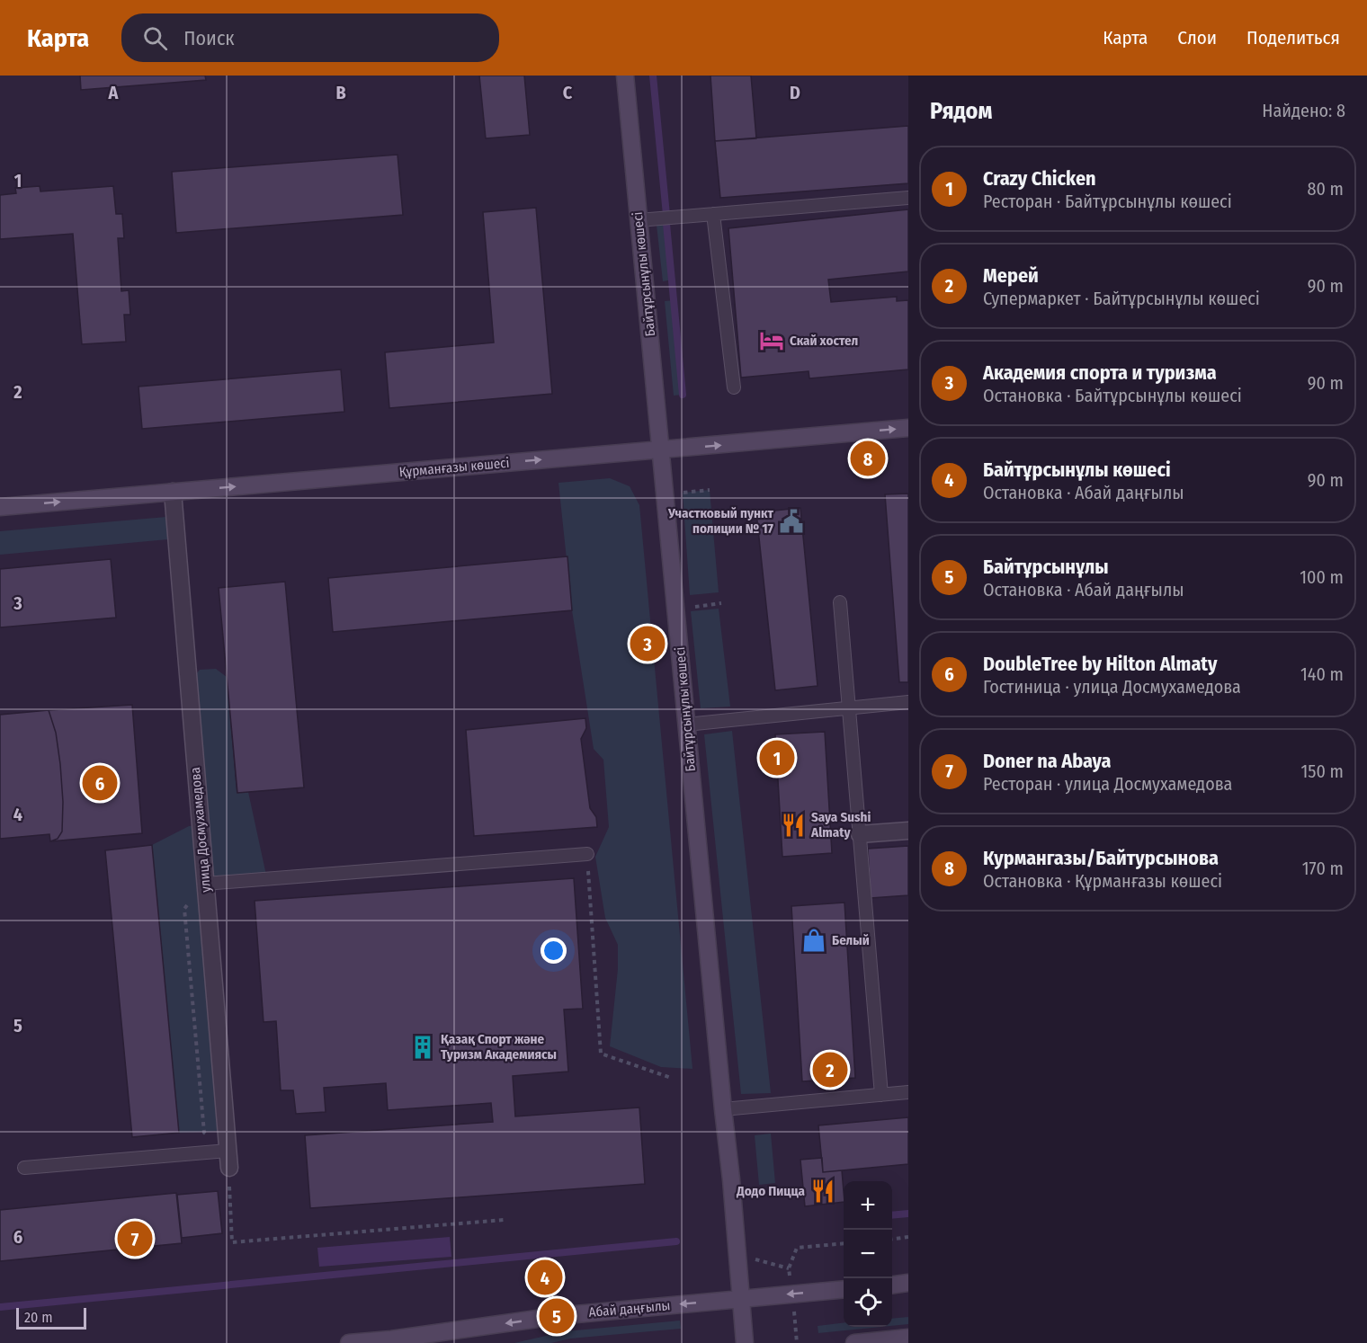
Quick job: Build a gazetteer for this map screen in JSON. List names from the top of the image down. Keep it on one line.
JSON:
{"streets":{"main road":["Байтұрсынұлы көшесі","Құрманғазы көшесі","Абай даңғылы"],"street":["улица Досмухамедова"]},"crossings":[["Байтұрсынұлы көшесі","Құрманғазы көшесі"],["Байтұрсынұлы көшесі","Абай даңғылы"],["Құрманғазы көшесі","улица Досмухамедова"]],"one_way":["Құрманғазы көшесі","Абай даңғылы"],"places":{"hotel":["Скай хостел"],"public building":["Участковый пункт полиции № 17"],"restaurant":["Saya Sushi Almaty","Додо Пицца"],"shop":["Белый"],"building":["Қазақ Спорт және Туризм Академиясы"]},"scale_bar":"20 m","page":{"header":"Карта","search":"Поиск","nav":["Карта","Слои","Поделиться"],"heading":["Рядом","Найдено: 8"],"list":[{"mark":"1","name":"Crazy Chicken","note":"Ресторан · Байтұрсынұлы көшесі","value":"80 m"},{"mark":"2","name":"Мерей","note":"Супермаркет · Байтұрсынұлы көшесі","value":"90 m"},{"mark":"3","name":"Академия спорта и туризма","note":"Остановка · Байтұрсынұлы көшесі","value":"90 m"},{"mark":"4","name":"Байтұрсынұлы көшесі","note":"Остановка · Абай даңғылы","value":"90 m"},{"mark":"5","name":"Байтұрсынұлы","note":"Остановка · Абай даңғылы","value":"100 m"},{"mark":"6","name":"DoubleTree by Hilton Almaty","note":"Гостиница · улица Досмухамедова","value":"140 m"},{"mark":"7","name":"Doner na Abaya","note":"Ресторан · улица Досмухамедова","value":"150 m"},{"mark":"8","name":"Курмангазы/Байтурсынова","note":"Остановка · Құрманғазы көшесі","value":"170 m"}],"pins":["8","3","1","6","2","7","4","5"],"map_buttons":["+","−"],"scale":"20 m"},"grid":{"columns":["A","B","C","D"],"rows":["1","2","3","4","5","6"]}}
